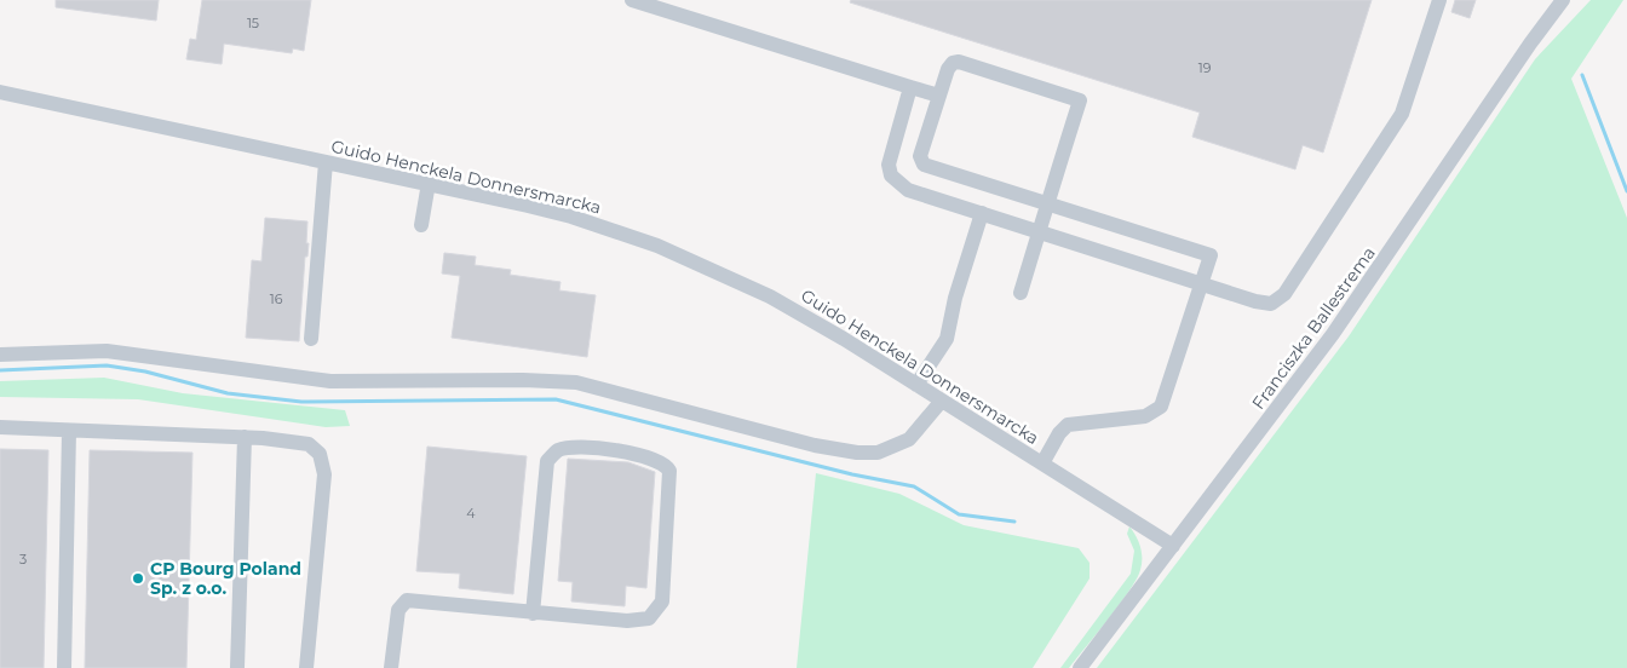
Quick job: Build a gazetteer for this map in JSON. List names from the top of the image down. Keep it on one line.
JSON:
{"streets":{"street":["Guido Henckela Donnersmarcka","Franciszka Ballestrema"]},"crossings":[["Guido Henckela Donnersmarcka","Franciszka Ballestrema"]],"places":["CP Bourg Poland Sp. z o.o."],"house_numbers":["15","19","16","4","3"]}
